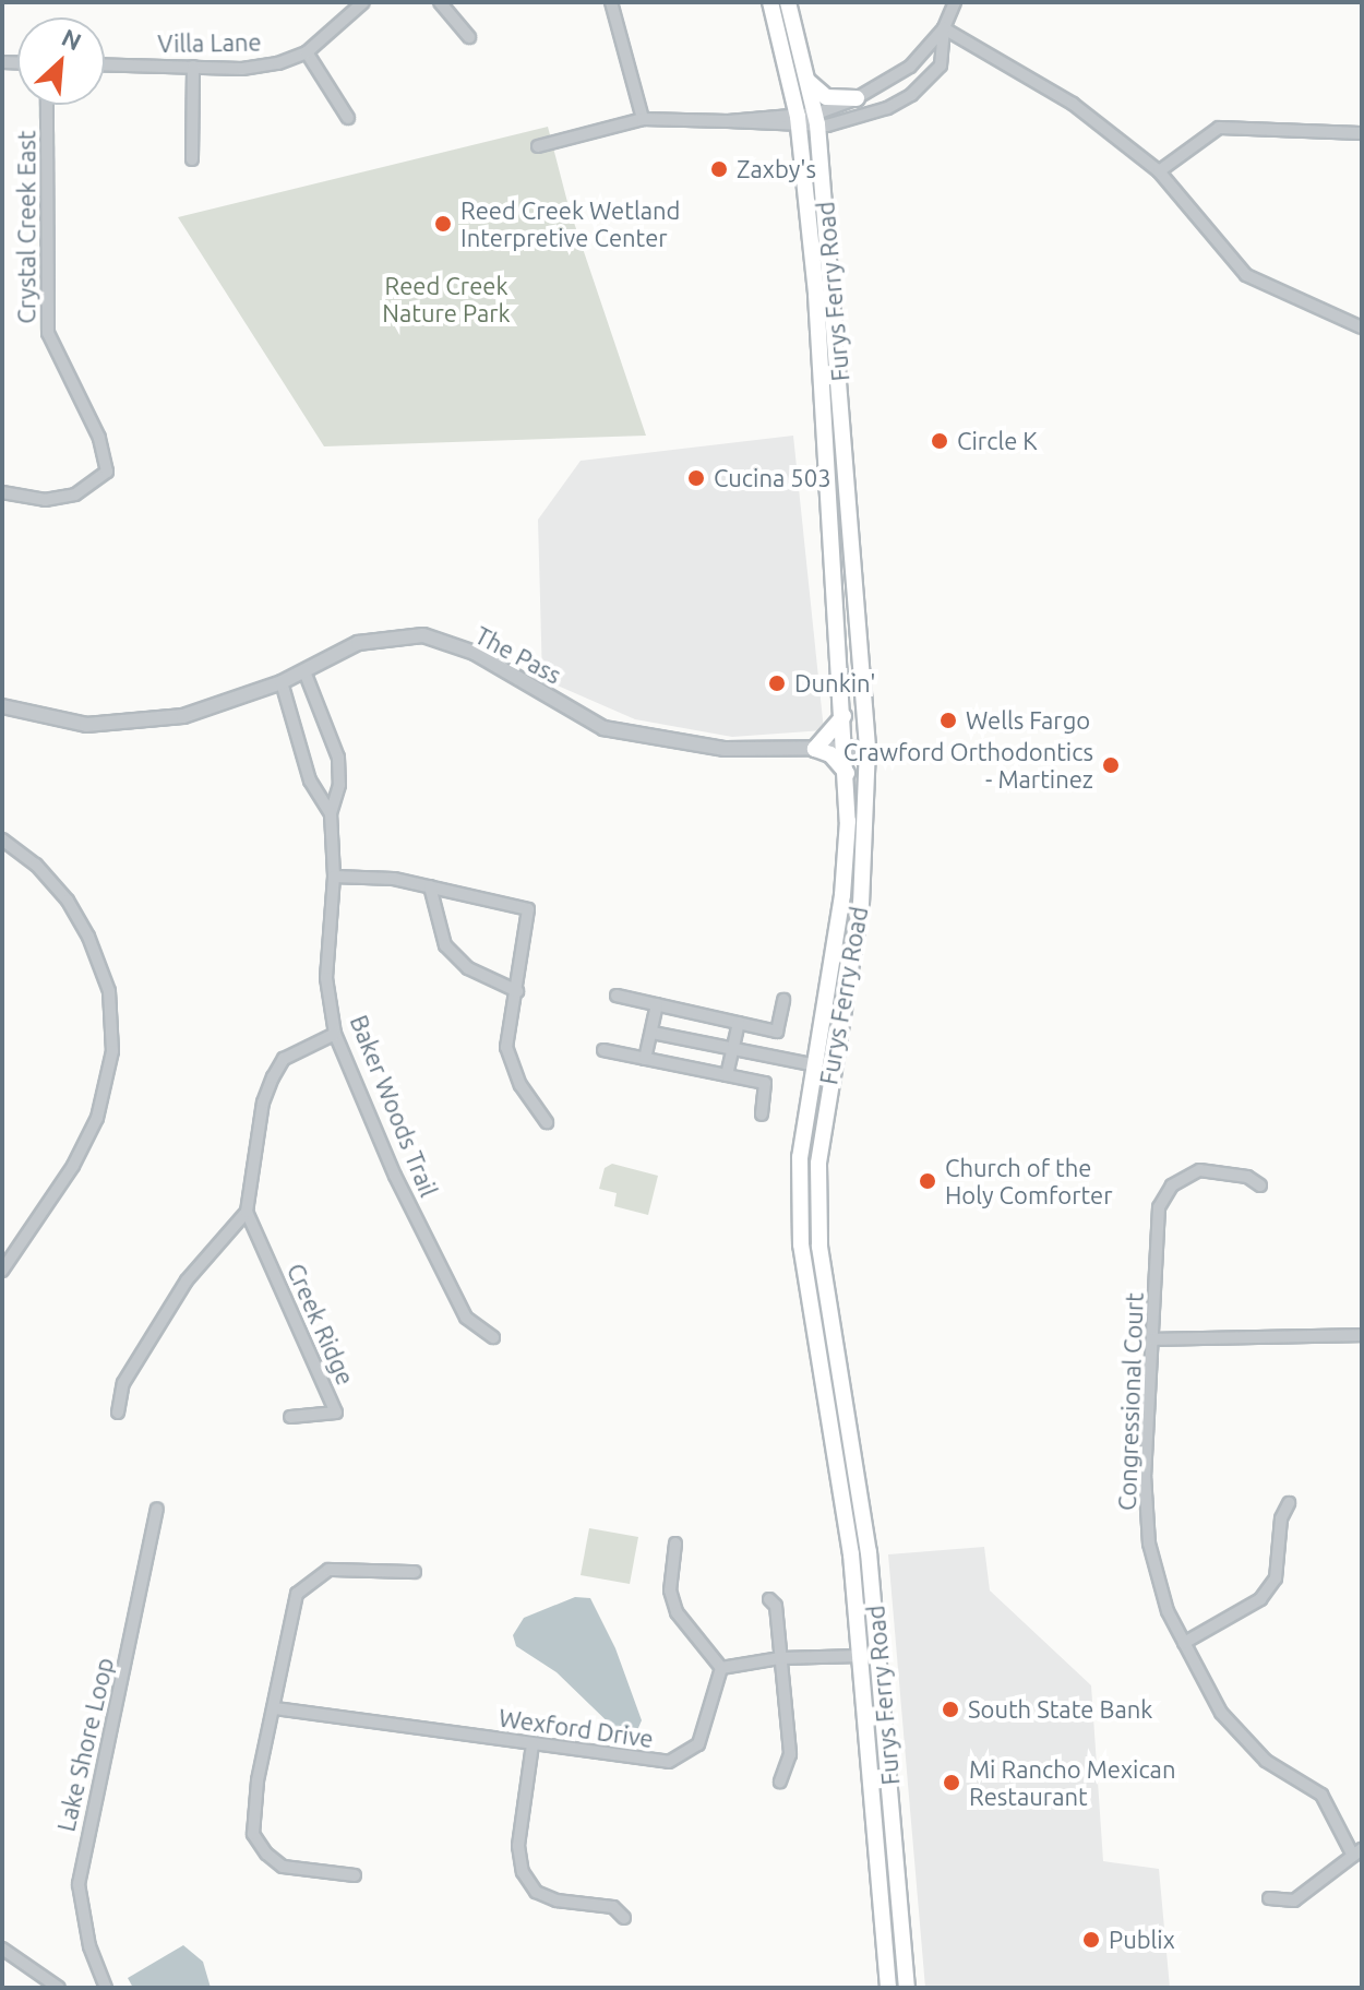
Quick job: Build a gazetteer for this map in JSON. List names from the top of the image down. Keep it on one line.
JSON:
{"streets":{"main road":["Furys Ferry Road"],"street":["Villa Lane","Crystal Creek East","The Pass","Baker Woods Trail","Creek Ridge","Congressional Court","Wexford Drive","Lake Shore Loop"]},"crossings":[["Furys Ferry Road","The Pass"],["The Pass","Baker Woods Trail"]],"parks":["Reed Creek Nature Park"],"places":["Zaxby's","Reed Creek Wetland Interpretive Center","Circle K","Cucina 503","Dunkin'","Wells Fargo","Crawford Orthodontics - Martinez","Church of the Holy Comforter","South State Bank","Mi Rancho Mexican Restaurant","Publix"],"north":"top right"}
